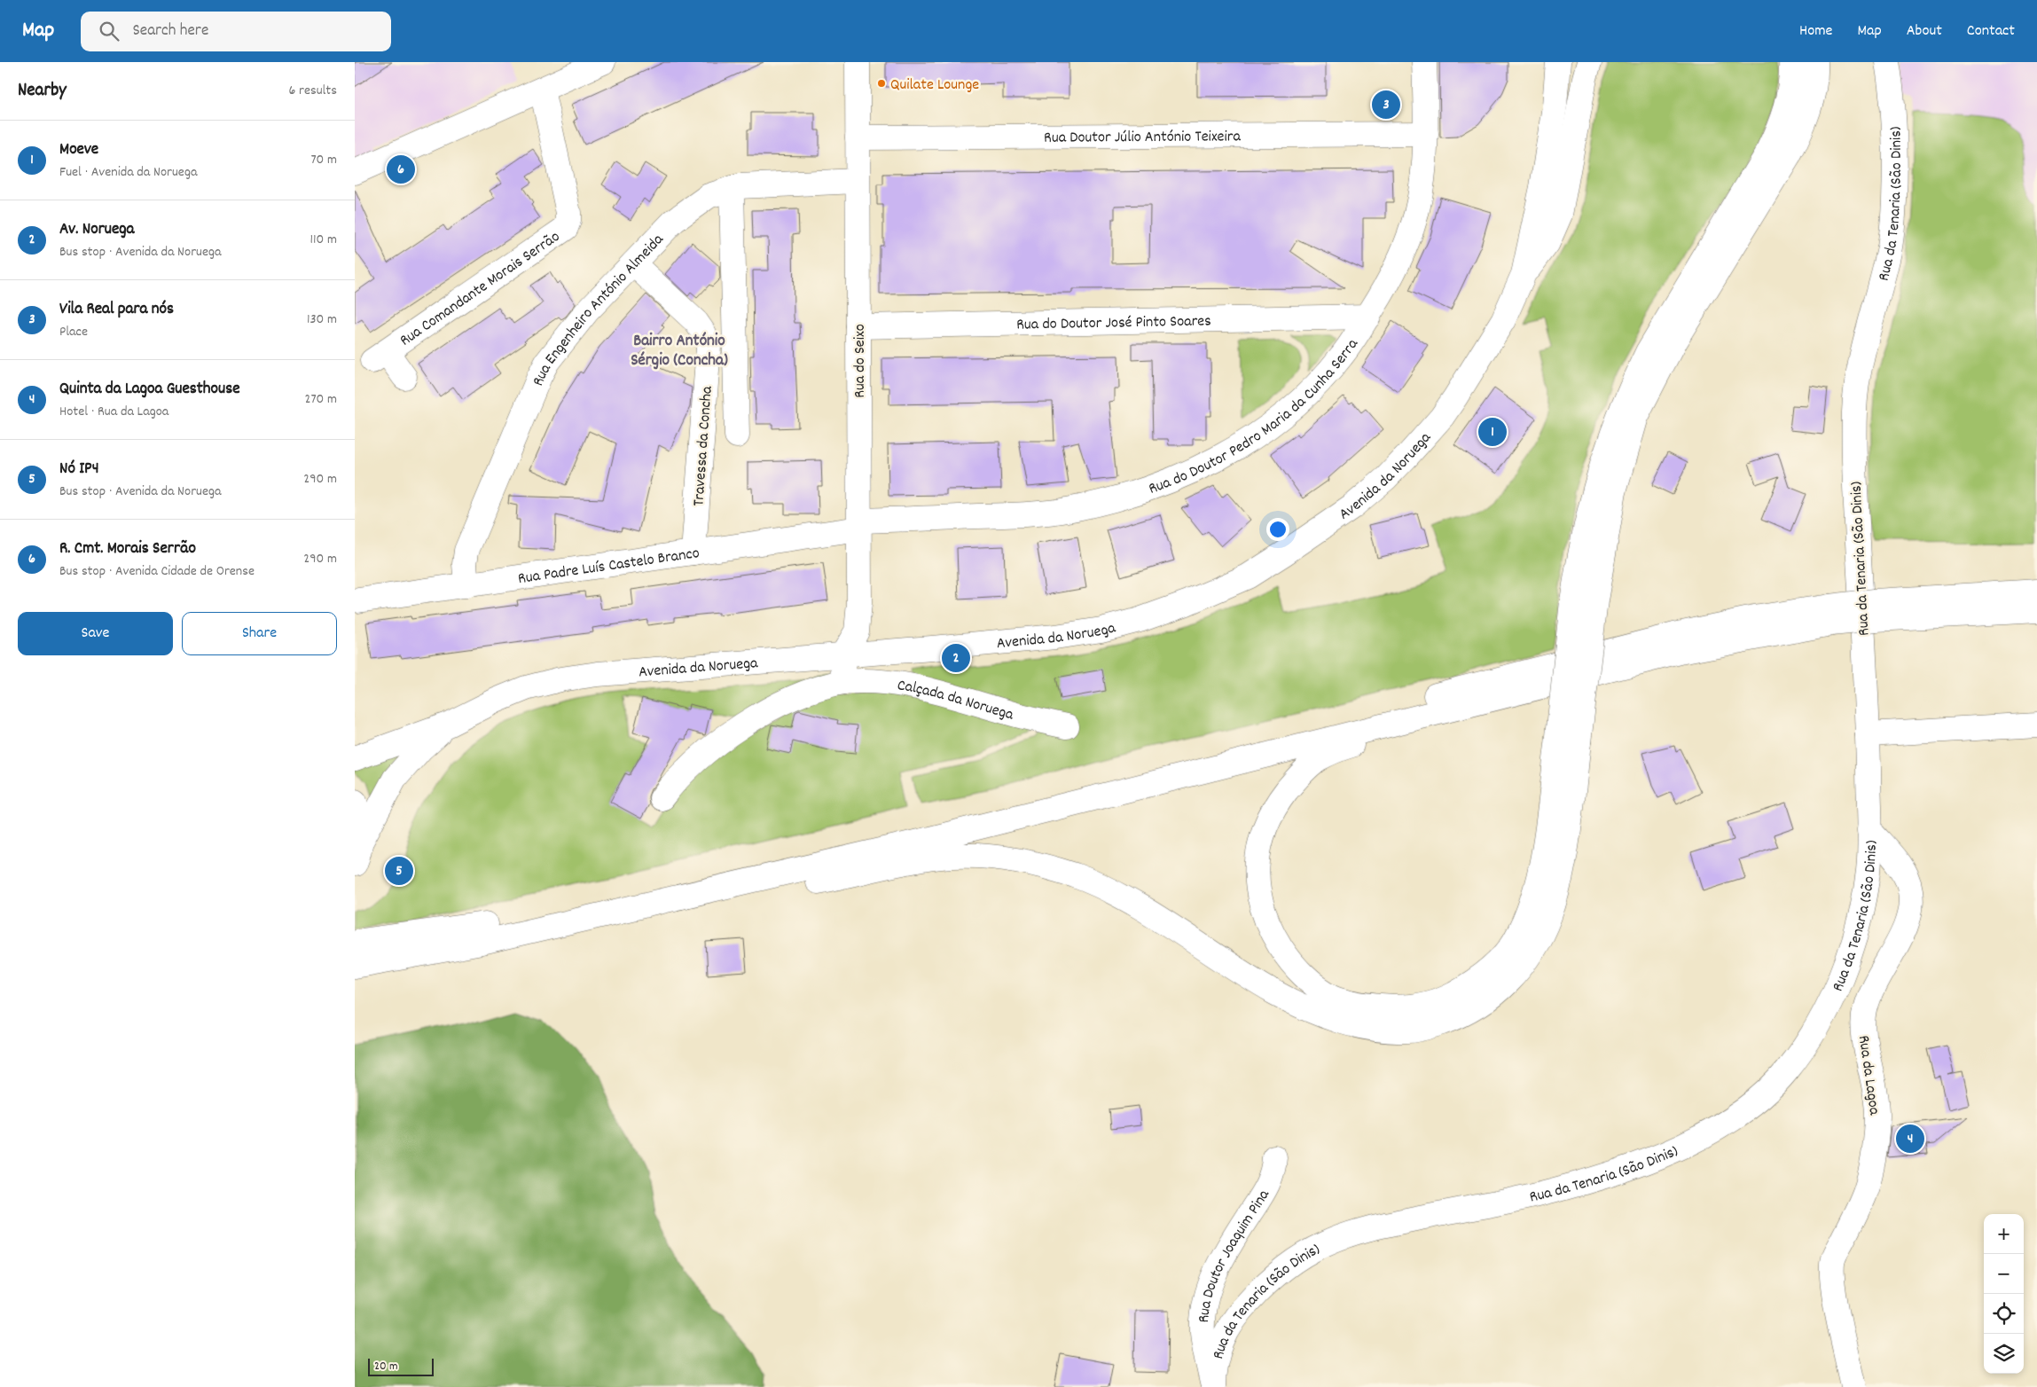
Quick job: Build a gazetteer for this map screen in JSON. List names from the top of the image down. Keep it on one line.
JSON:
{"streets":{"main road":["Rua Doutor Júlio António Teixeira","Rua da Tenaria (São Dinis)","Rua Comandante Morais Serrão","Rua Engenheiro António Almeida","Rua do Doutor José Pinto Soares","Rua do Seixo","Rua do Doutor Pedro Maria da Cunha Serra","Travessa da Concha","Avenida da Noruega","Rua Padre Luís Castelo Branco","Calçada da Noruega","Rua da Lagoa","Rua Doutor Joaquim Pina"]},"crossings":[["Rua Doutor Júlio António Teixeira","Rua do Seixo"],["Rua Doutor Júlio António Teixeira","Rua do Doutor Pedro Maria da Cunha Serra"],["Rua da Tenaria (São Dinis)","Rua da Lagoa"],["Rua da Tenaria (São Dinis)","Rua Doutor Joaquim Pina"],["Rua Engenheiro António Almeida","Rua do Seixo"],["Rua Engenheiro António Almeida","Travessa da Concha"],["Rua Engenheiro António Almeida","Rua Padre Luís Castelo Branco"],["Rua do Doutor José Pinto Soares","Rua do Seixo"],["Rua do Doutor José Pinto Soares","Rua do Doutor Pedro Maria da Cunha Serra"],["Rua do Seixo","Rua do Doutor Pedro Maria da Cunha Serra"],["Rua do Seixo","Avenida da Noruega"],["Rua do Seixo","Rua Padre Luís Castelo Branco"],["Rua do Doutor Pedro Maria da Cunha Serra","Rua Padre Luís Castelo Branco"],["Travessa da Concha","Rua Padre Luís Castelo Branco"]],"districts":["Bairro António Sérgio (Concha)"],"places":["Quilate Lounge"],"scale_bar":"20 m","page":{"header":"Map","search":"Search here","nav":["Home","Map","About","Contact"],"heading":["Nearby","6 results"],"pins":["3","6","1","2","5","4"],"list":[{"mark":"1","name":"Moeve","note":"Fuel · Avenida da Noruega","value":"70 m"},{"mark":"2","name":"Av. Noruega","note":"Bus stop · Avenida da Noruega","value":"110 m"},{"mark":"3","name":"Vila Real para nós","note":"Place","value":"130 m"},{"mark":"4","name":"Quinta da Lagoa Guesthouse","note":"Hotel · Rua da Lagoa","value":"270 m"},{"mark":"5","name":"Nó IP4","note":"Bus stop · Avenida da Noruega","value":"290 m"},{"mark":"6","name":"R. Cmt. Morais Serrão","note":"Bus stop · Avenida Cidade de Orense","value":"290 m"}],"buttons":["Save","Share"],"map_buttons":["+","−"],"scale":"20 m"}}
